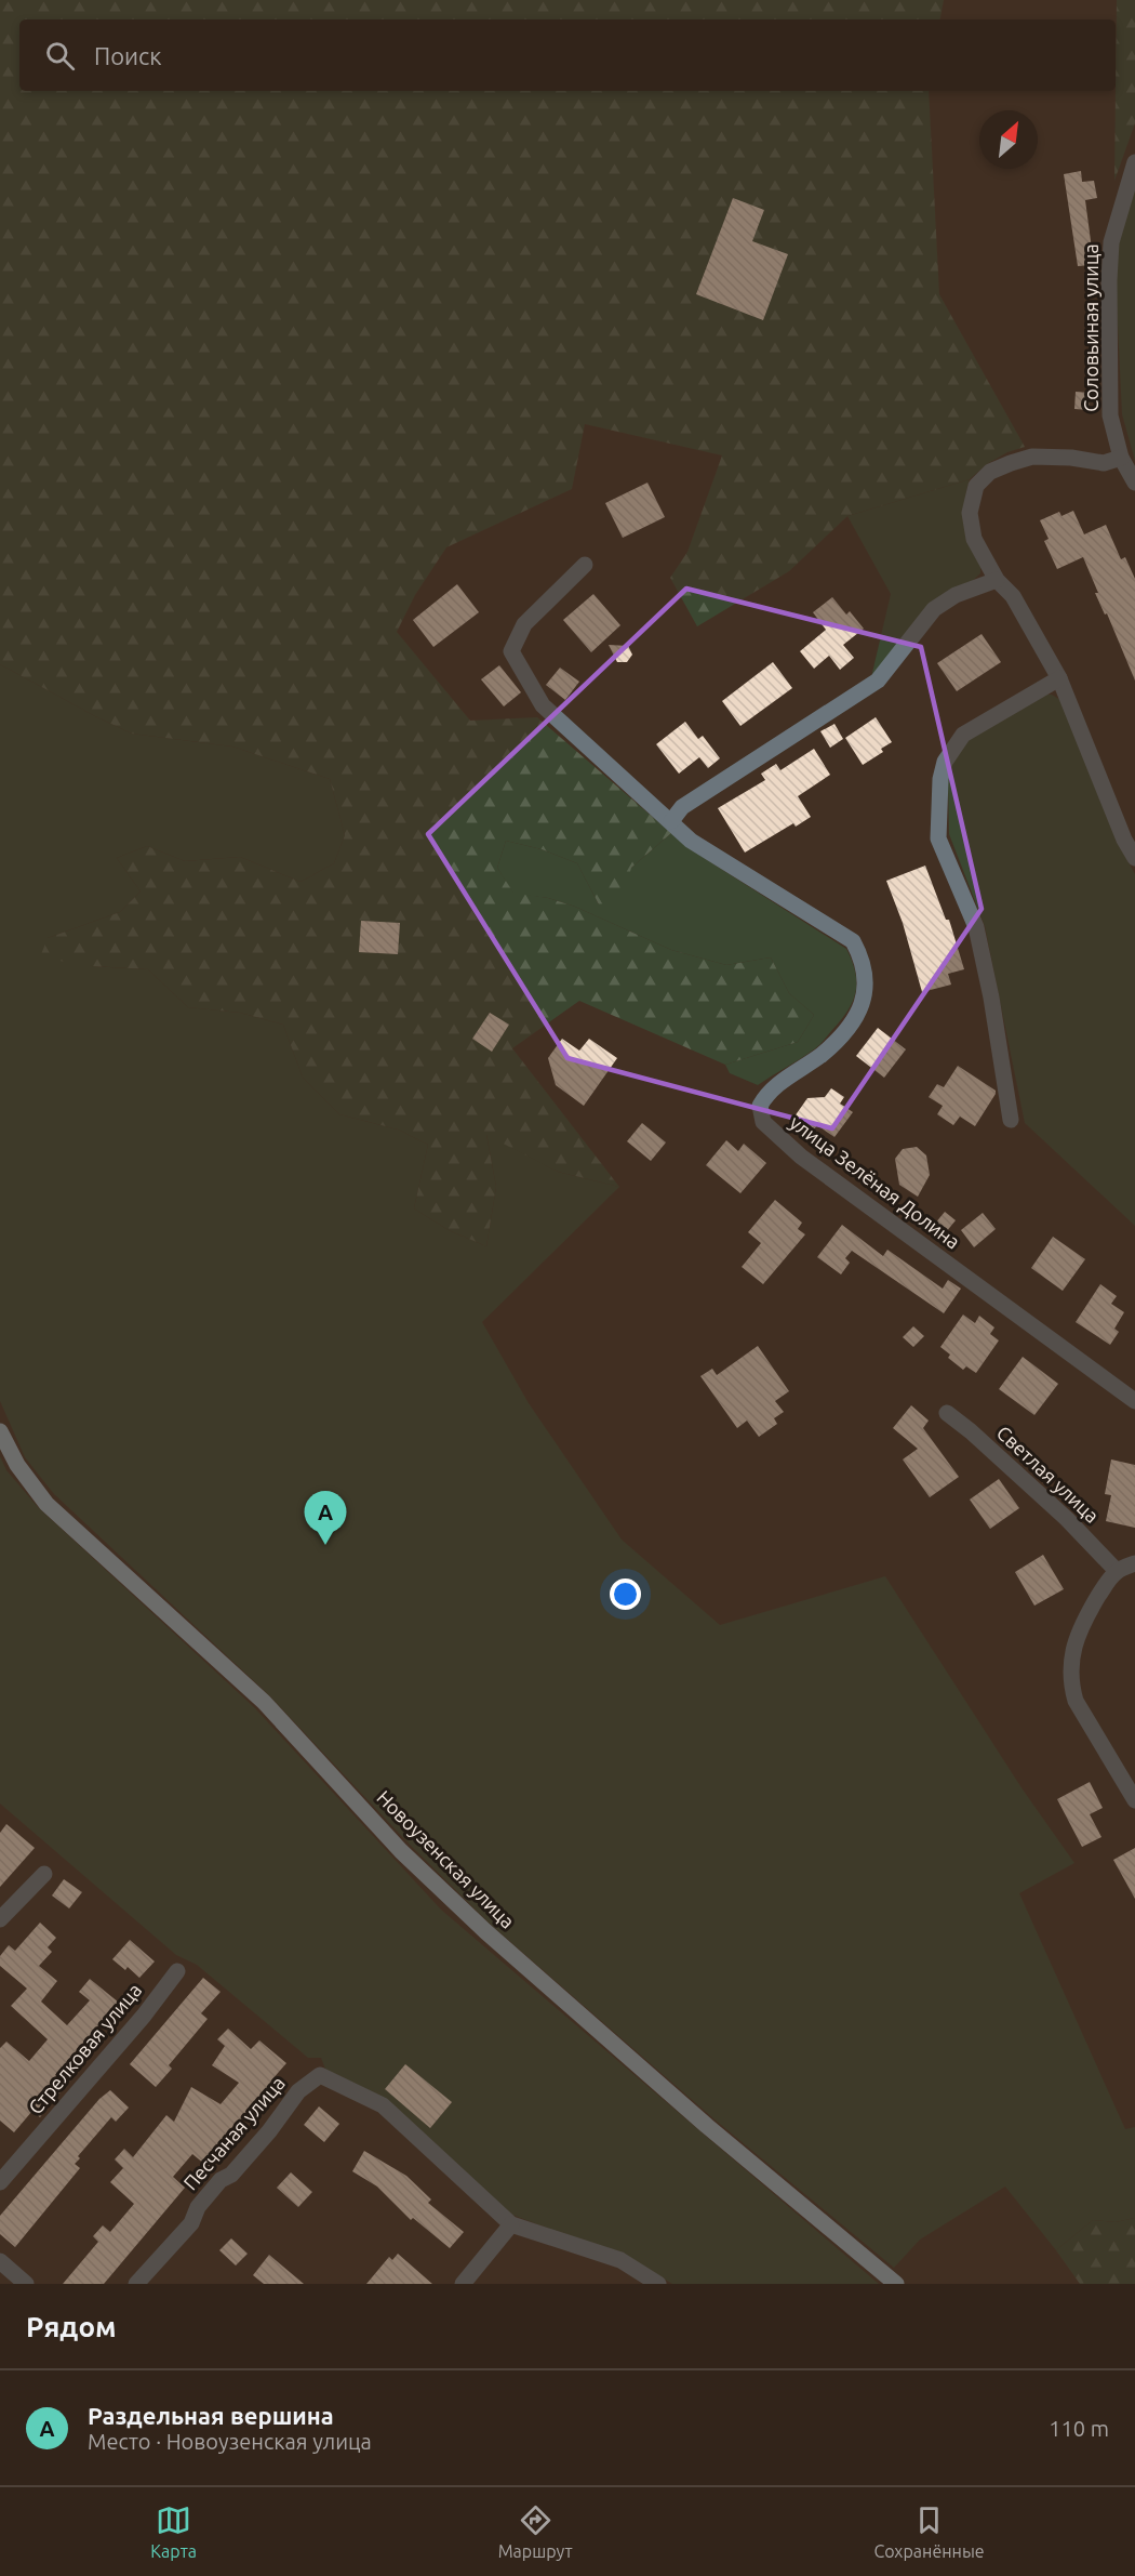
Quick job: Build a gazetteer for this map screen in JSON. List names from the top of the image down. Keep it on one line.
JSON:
{"streets":{"main road":["Новоузенская улица"],"street":["Соловьиная улица","улица Зелёная Долина","Светлая улица","Стрелковая улица","Песчаная улица"]},"north":"top right","page":{"search":"Поиск","pins":"A","heading":"Рядом","list":[{"mark":"A","name":"Раздельная вершина","note":"Место · Новоузенская улица","value":"110 m"}],"nav":["Карта","Маршрут","Сохранённые"]}}
